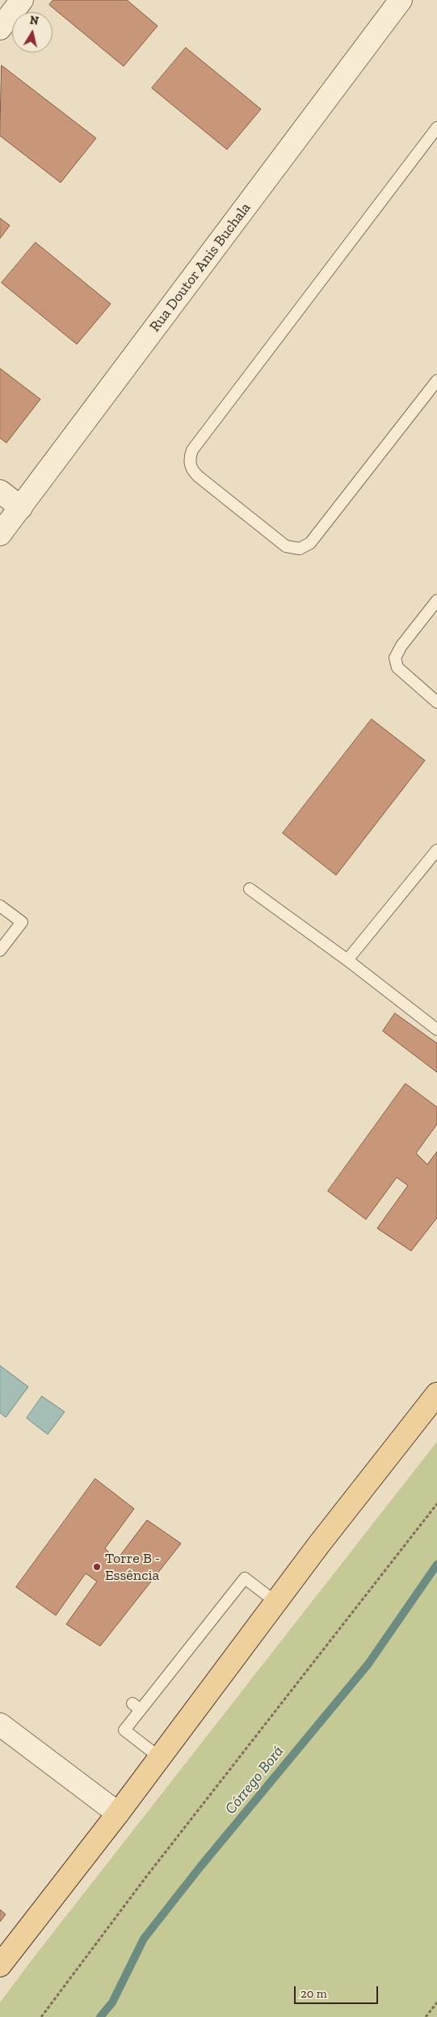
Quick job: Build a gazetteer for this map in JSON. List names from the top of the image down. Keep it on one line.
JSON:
{"streets":{"street":["Rua Doutor Anis Buchala"]},"water":["Córrego Borá"],"places":["Torre B - Essência"],"scale_bar":"20 m","north":"top"}
